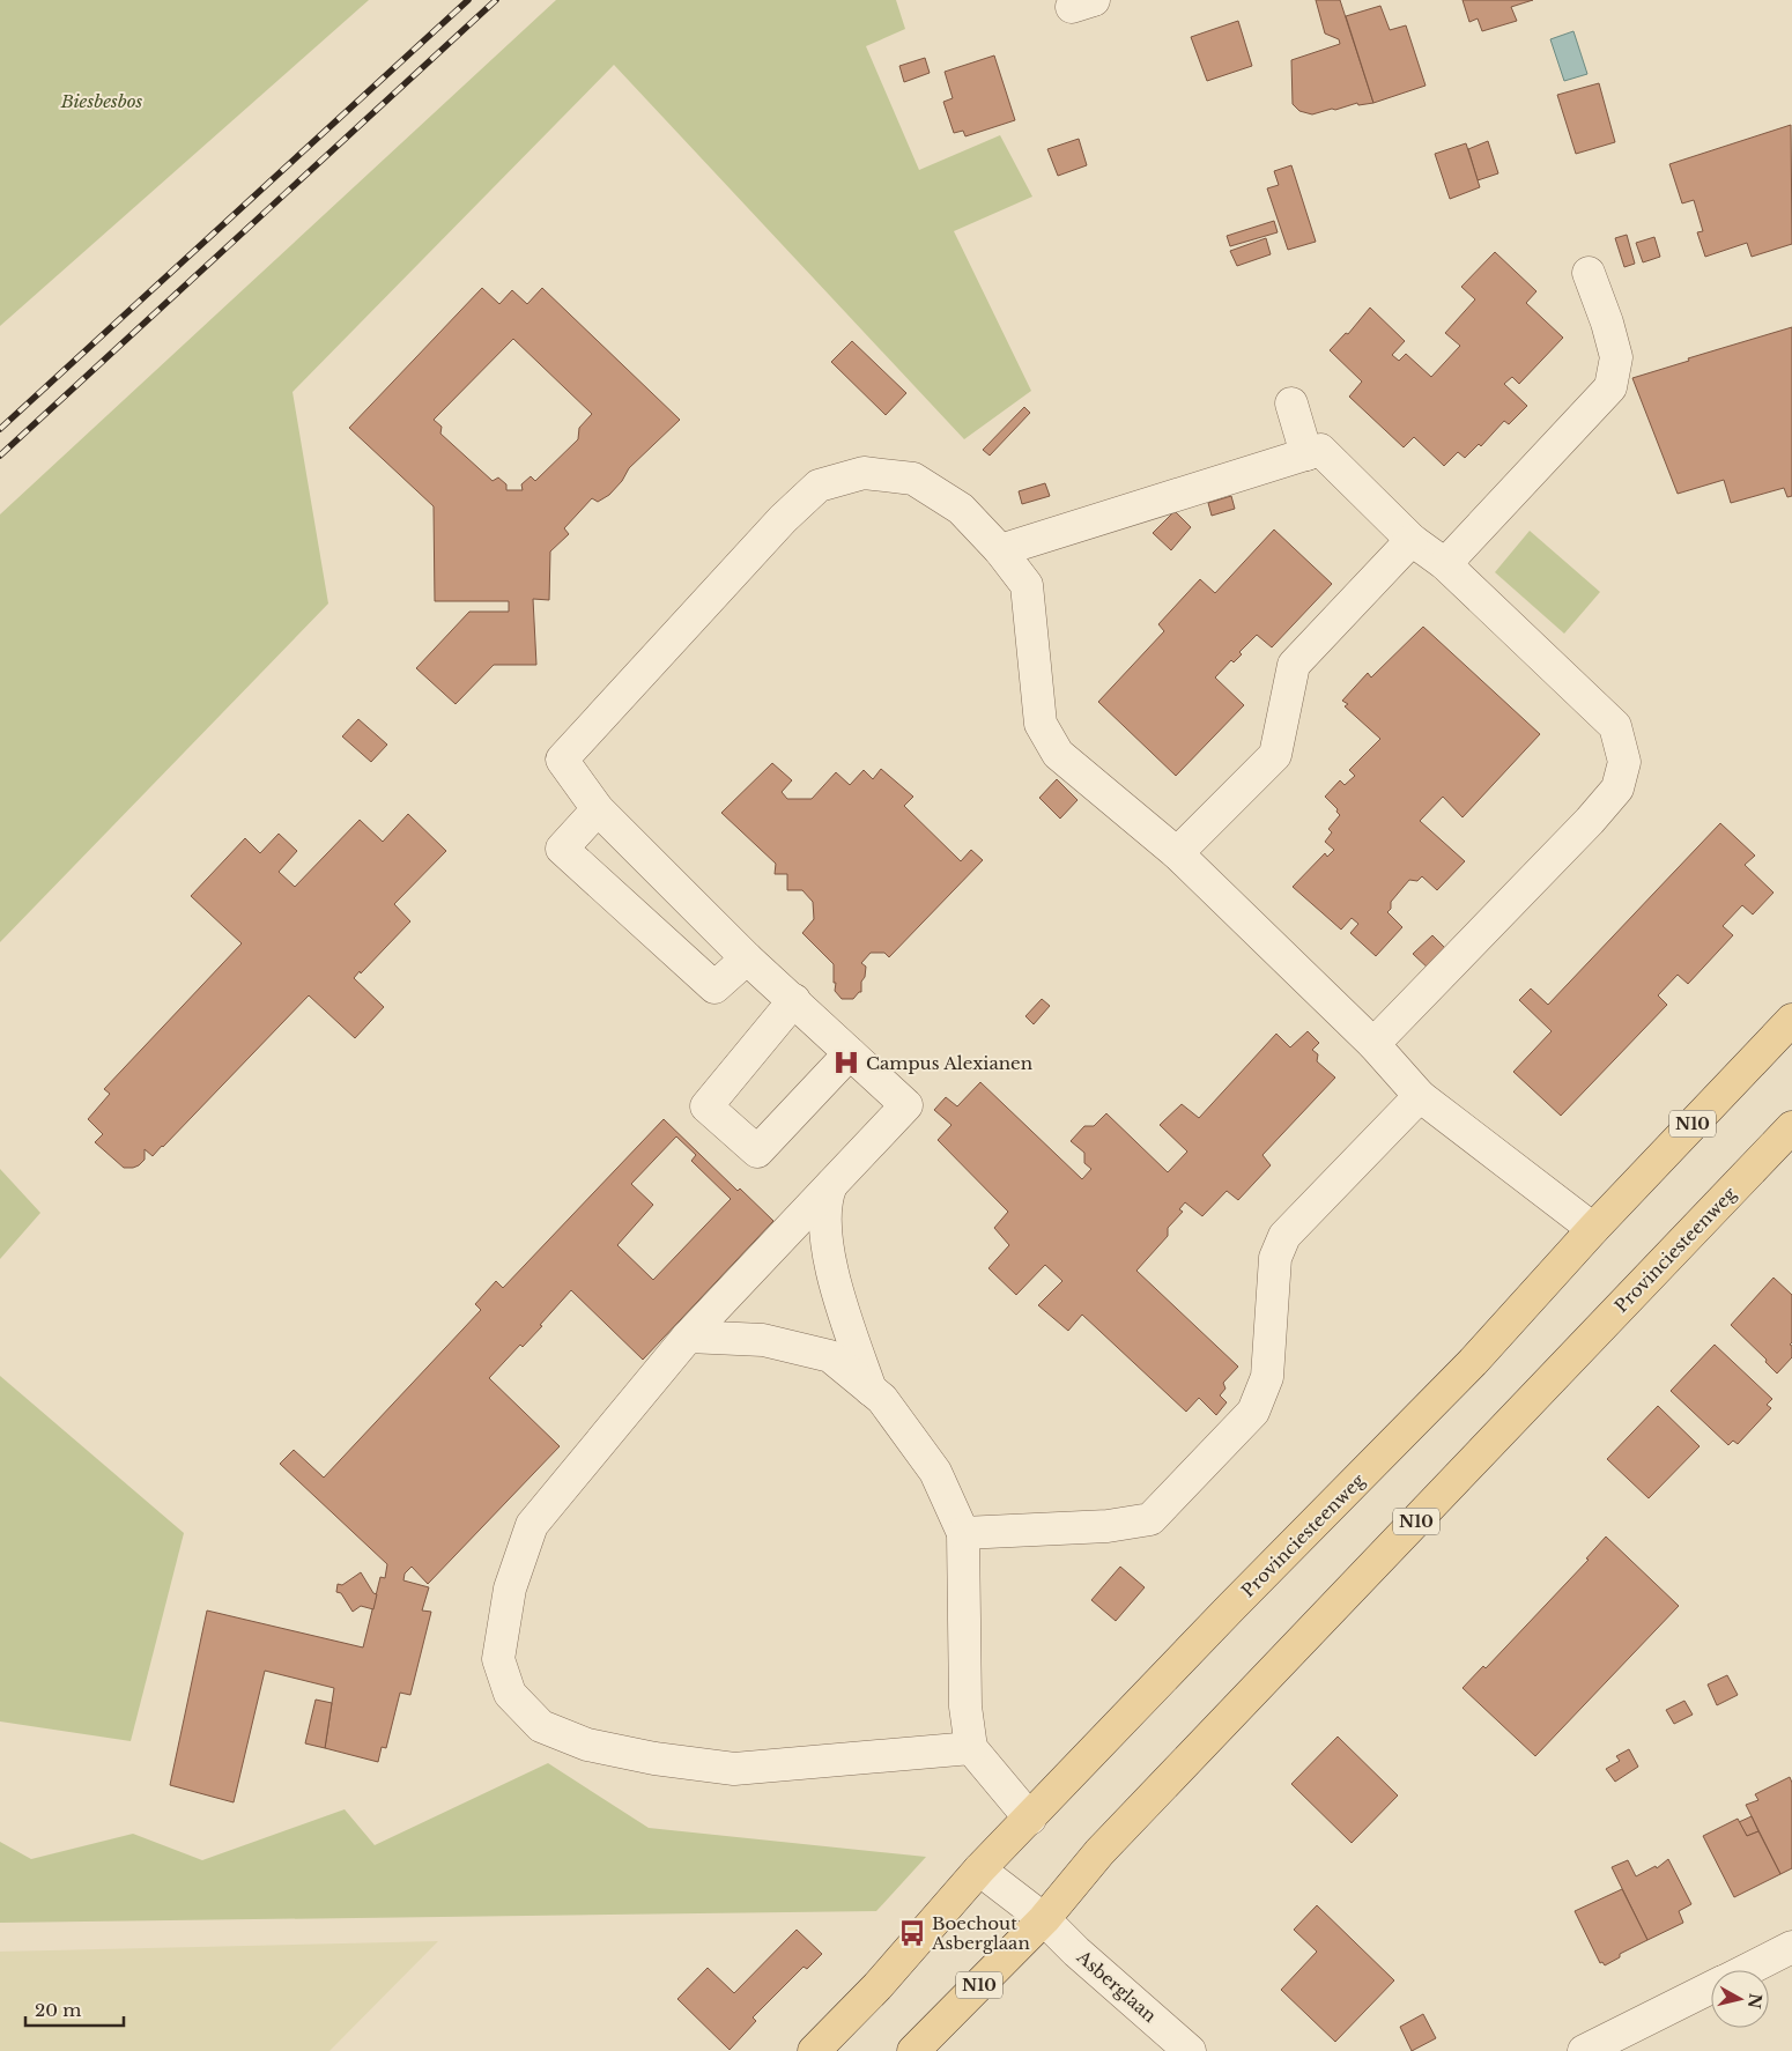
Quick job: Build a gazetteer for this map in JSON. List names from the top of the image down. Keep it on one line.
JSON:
{"streets":{"main road":["N10","Provinciesteenweg"],"street":["Asberglaan"]},"crossings":[["Provinciesteenweg","Asberglaan"]],"parks":["Biesbesbos"],"places":{"hospital":["Campus Alexianen"],"bus stop":["Boechout Asberglaan"]},"scale_bar":"20 m","north":"right"}
